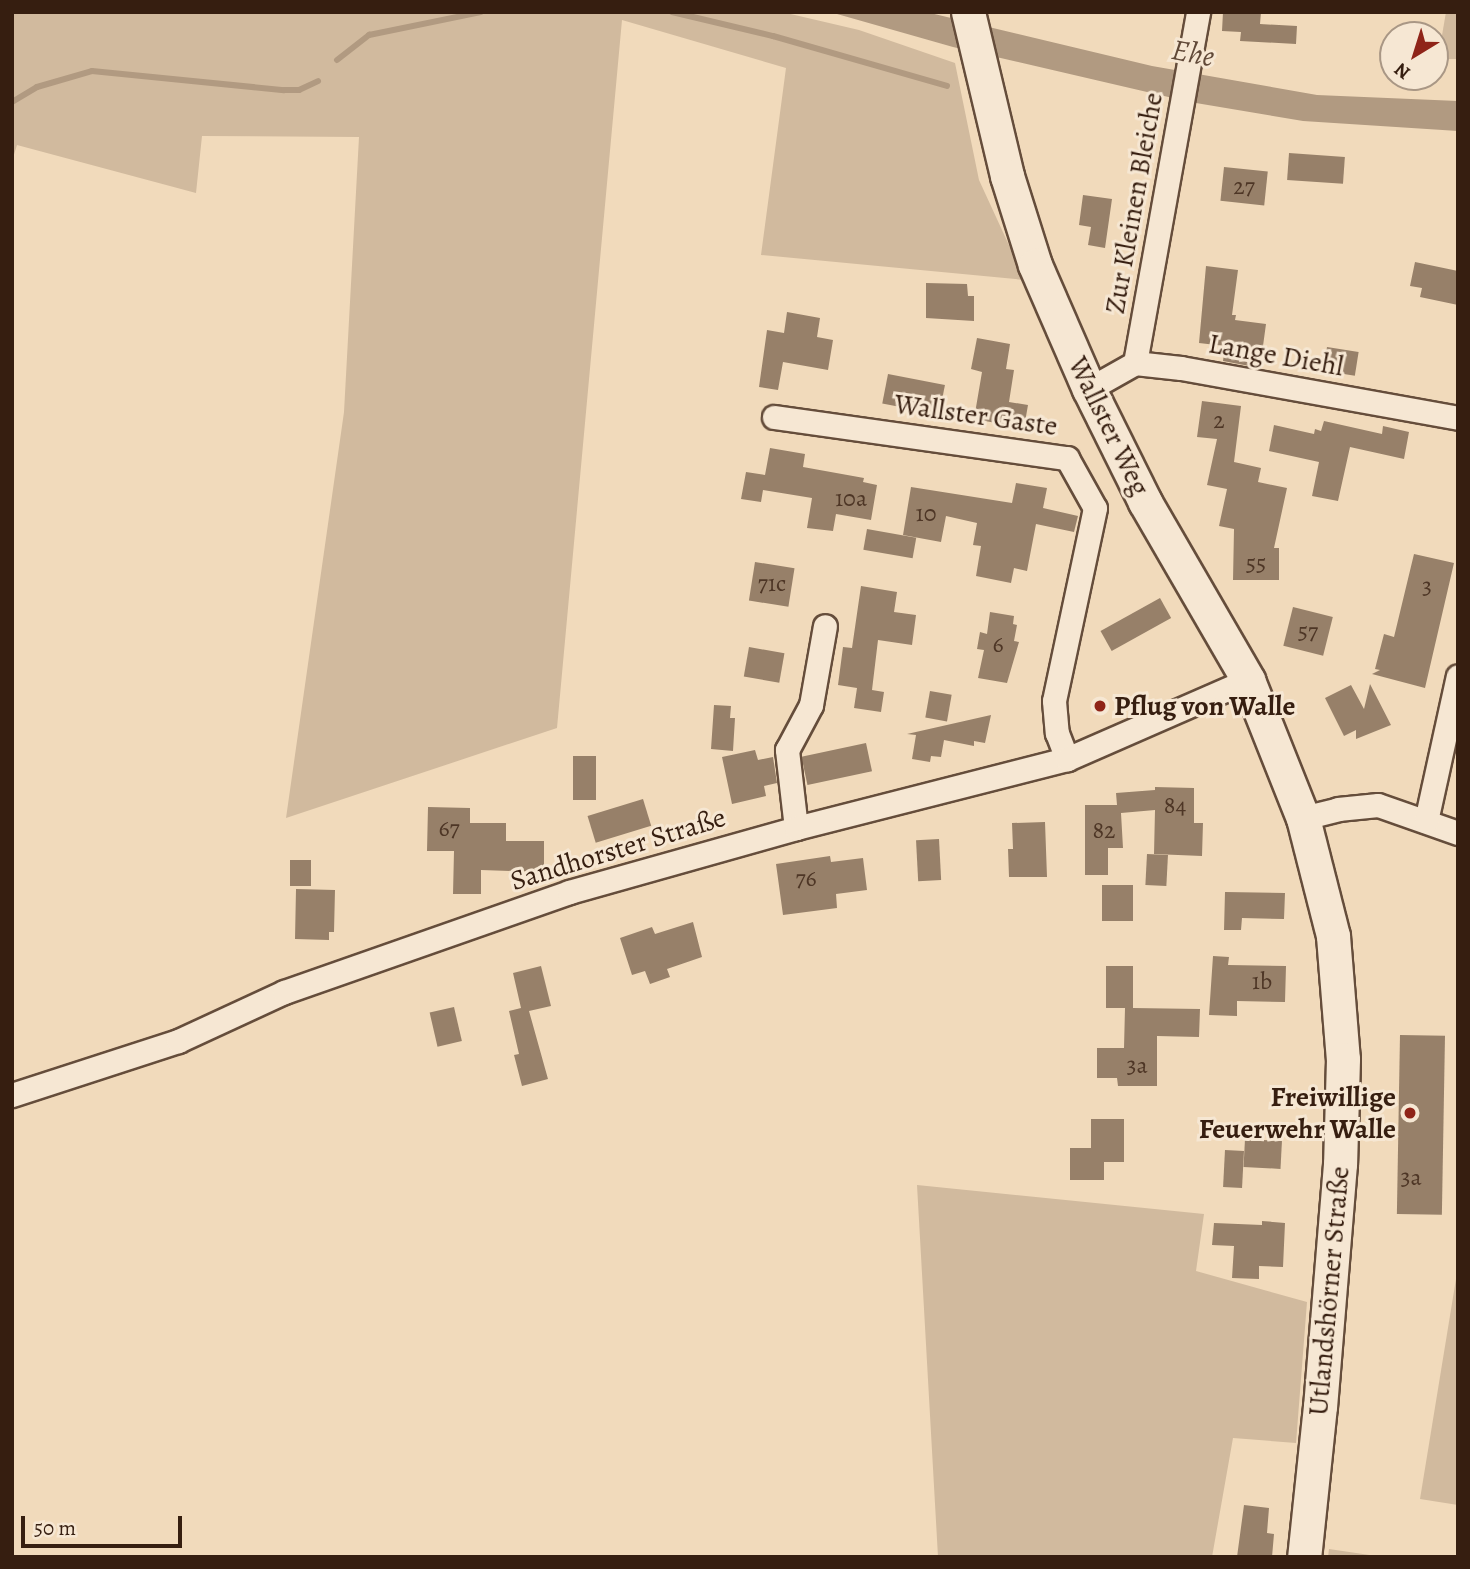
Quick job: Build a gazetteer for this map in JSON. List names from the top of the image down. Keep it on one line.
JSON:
{"streets":{"street":["Zur Kleinen Bleiche","Lange Diehl","Wallster Gaste","Wallster Weg","Sandhorster Straße","Utlandshörner Straße"]},"crossings":[["Zur Kleinen Bleiche","Lange Diehl"],["Wallster Gaste","Sandhorster Straße"],["Wallster Weg","Sandhorster Straße"],["Wallster Weg","Utlandshörner Straße"]],"water":["Ehe"],"places":["Pflug von Walle","Freiwillige Feuerwehr Walle"],"house_numbers":["27","2","10a","10","55","71c","3","57","6","84","67","82","76","1b","3a","3a"],"scale_bar":"50 m","north":"bottom left"}
